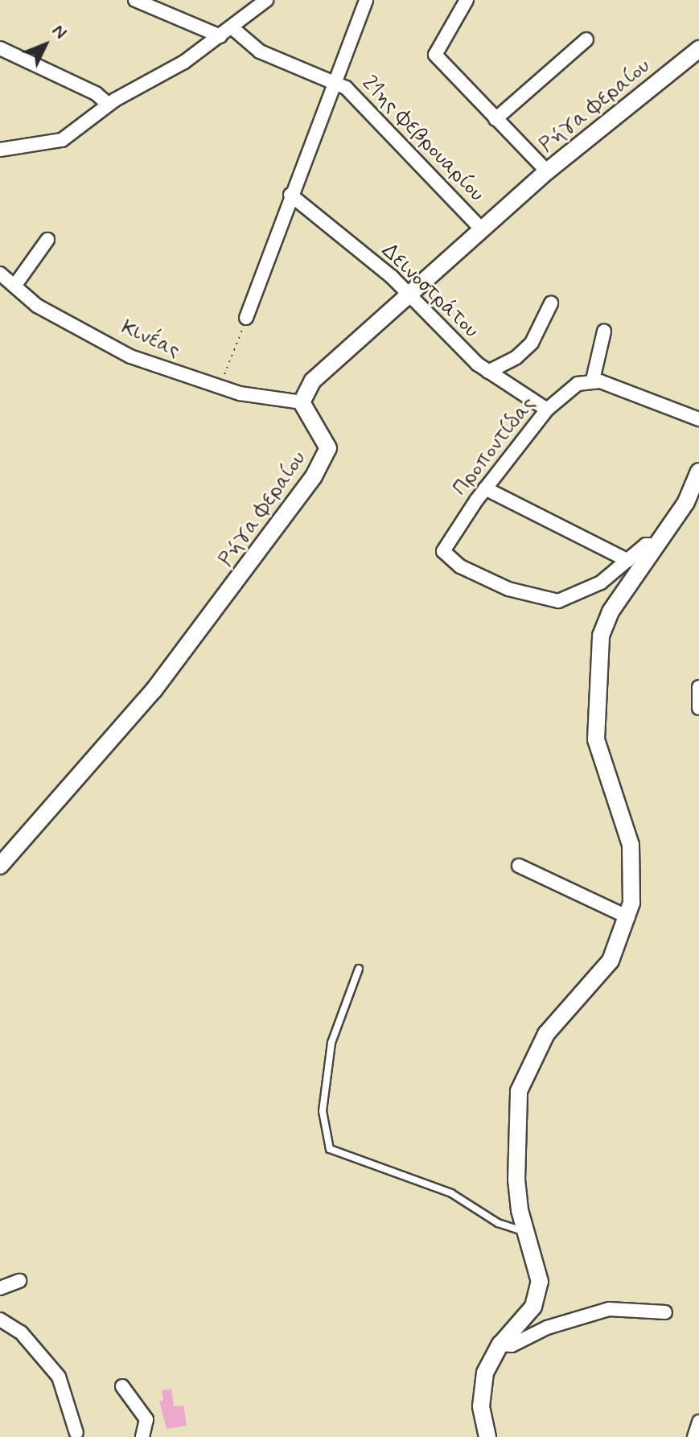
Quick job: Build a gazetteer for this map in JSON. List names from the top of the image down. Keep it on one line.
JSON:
{"streets":{"street":["Ρήγα Φεραίου","21ης Φεβρουαρίου","Δεινοστράτου","Κινέας","Προποντίδας"]},"crossings":[["Ρήγα Φεραίου","21ης Φεβρουαρίου"],["Ρήγα Φεραίου","Δεινοστράτου"],["Ρήγα Φεραίου","Κινέας"],["Δεινοστράτου","Προποντίδας"]],"north":"top right"}
